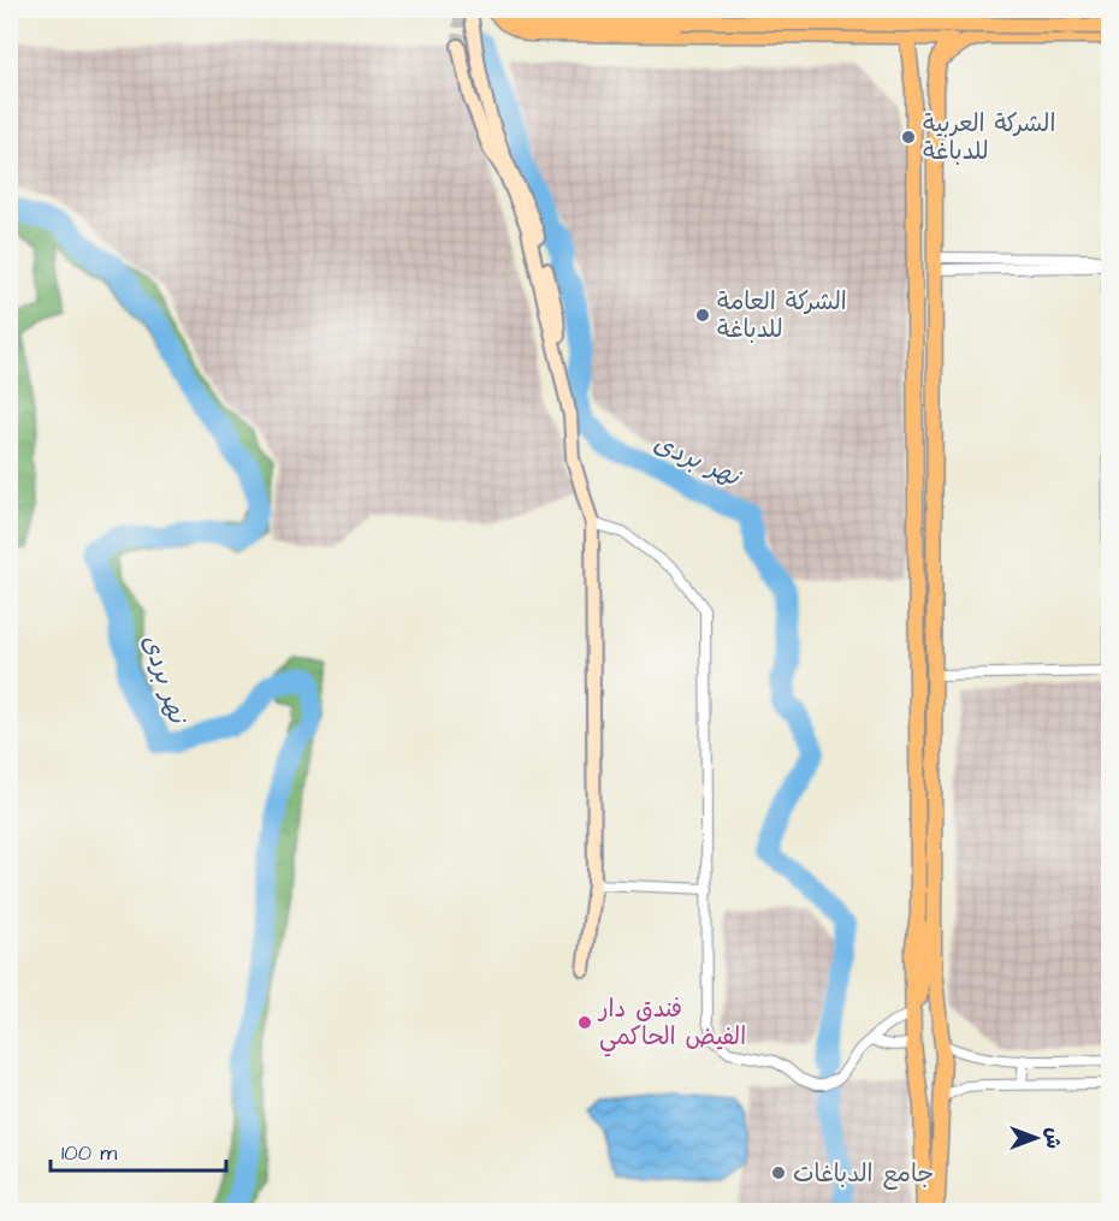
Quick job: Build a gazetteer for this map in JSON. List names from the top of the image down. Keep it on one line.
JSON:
{"water":["نهر بردى"],"places":["الشركة العربية للدباغة","الشركة العامة للدباغة","فندق دار الفيض الحاكمي","جامع الدباغات"],"scale_bar":"100 m","north":"right"}
